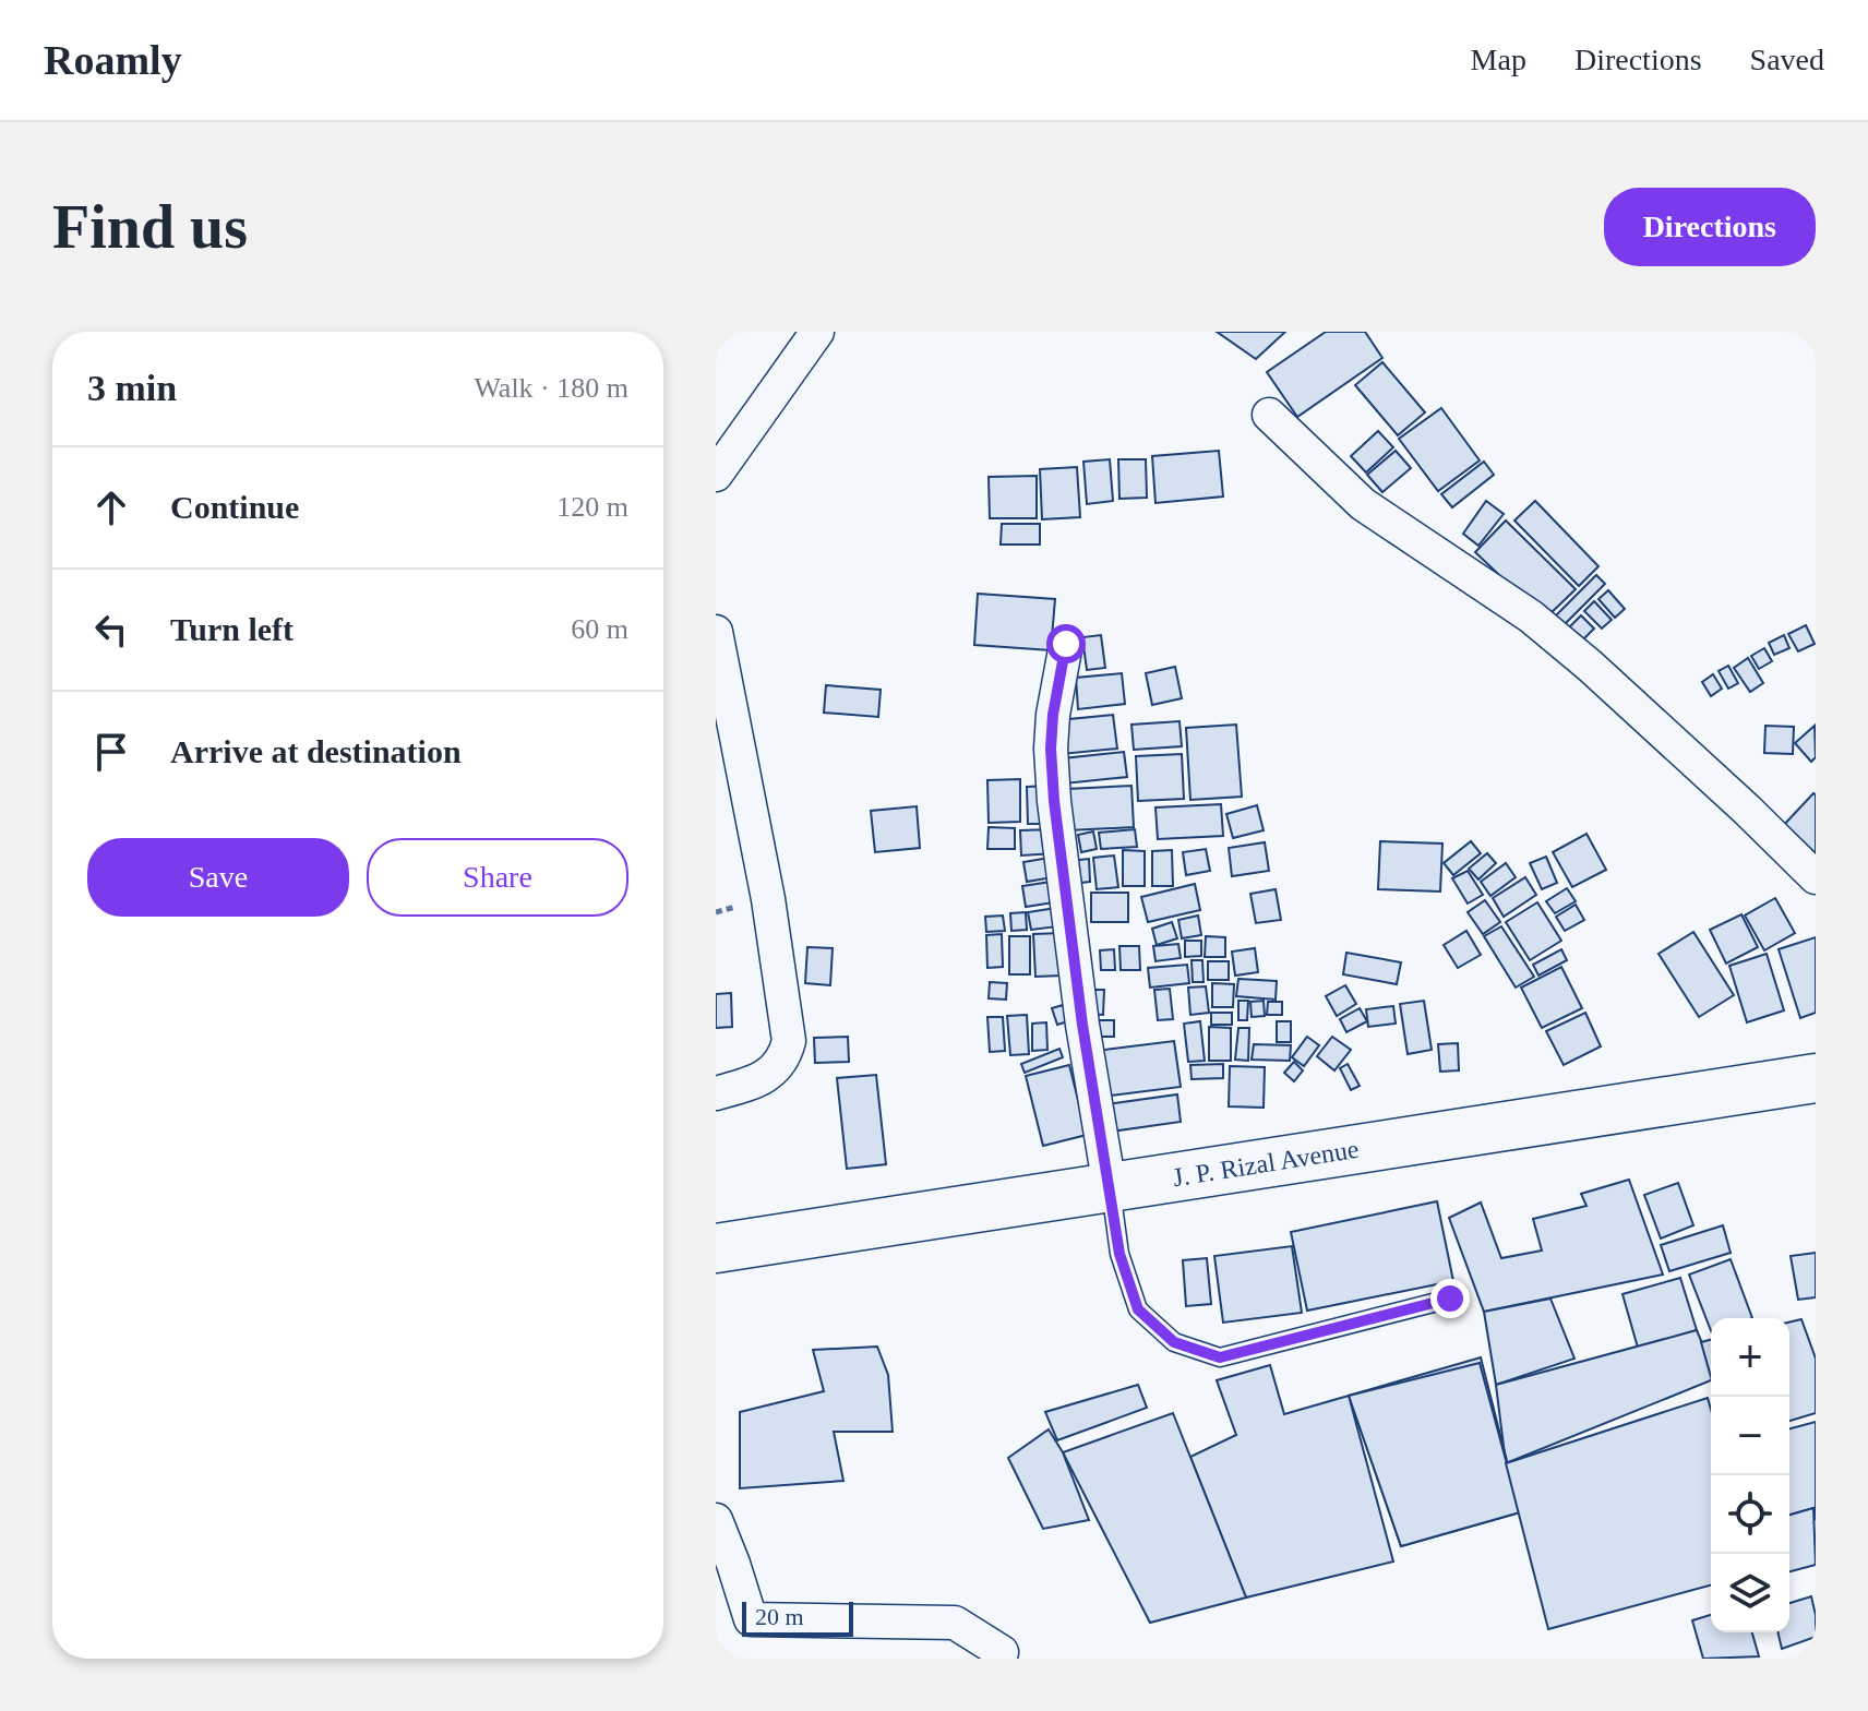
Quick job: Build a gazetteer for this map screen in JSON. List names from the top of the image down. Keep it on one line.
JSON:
{"streets":{"main road":["J. P. Rizal Avenue"]},"scale_bar":"20 m","page":{"header":"Roamly","nav":["Map","Directions","Saved"],"buttons":["Directions",["Save","Share"]],"title":"Find us","heading":["3 min","Walk · 180 m"],"list":[["Continue","120 m"],["Turn left","60 m"],"Arrive at destination"],"map_buttons":["+","−"],"scale":"20 m"}}
